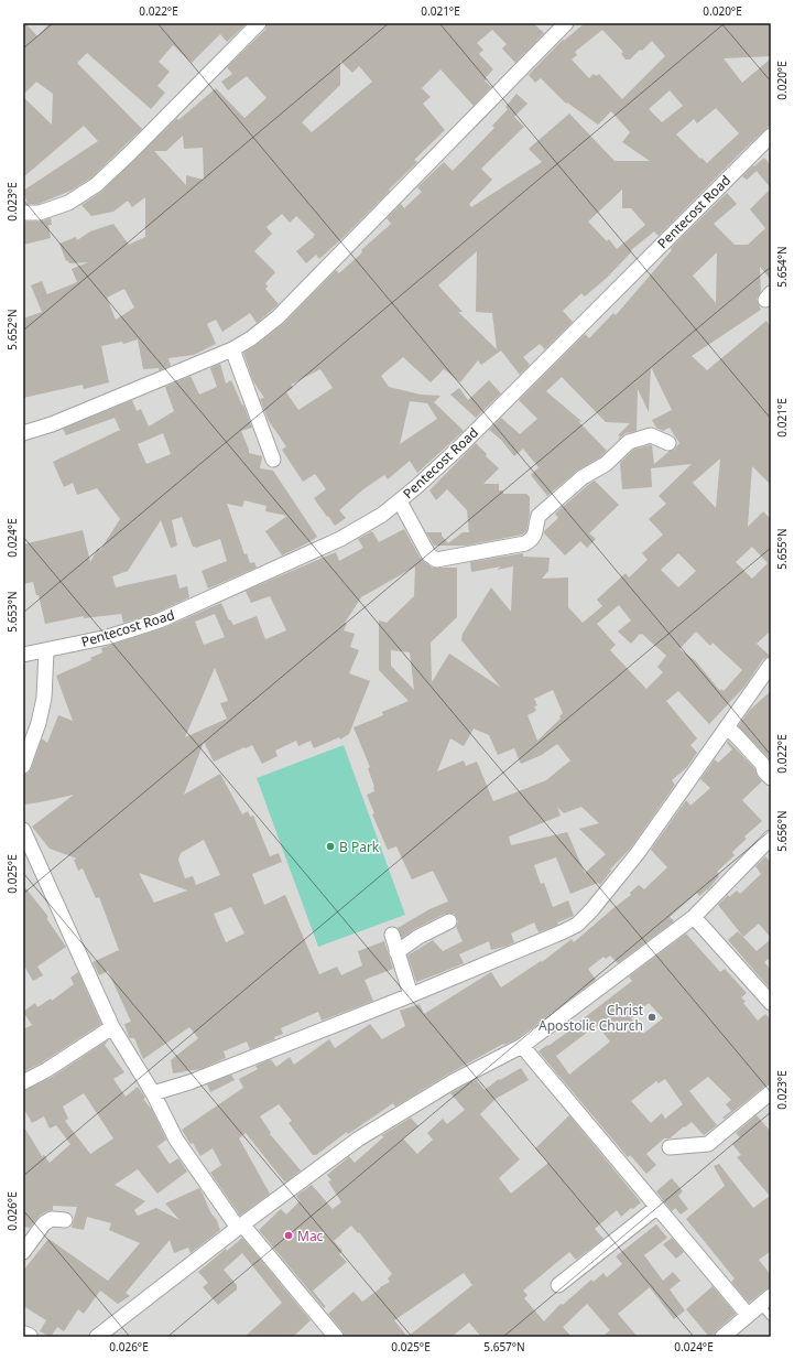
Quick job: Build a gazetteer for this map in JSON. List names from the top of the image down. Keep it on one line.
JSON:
{"streets":{"street":["Pentecost Road"]},"places":["B Park","Christ Apostolic Church","Mac"],"coordinates":["0.022°E","0.021°E","0.020°E","0.023°E","5.654°N","5.652°N","0.024°E","5.655°N","5.653°N","5.656°N","0.025°E","0.026°E","5.657°N"]}
